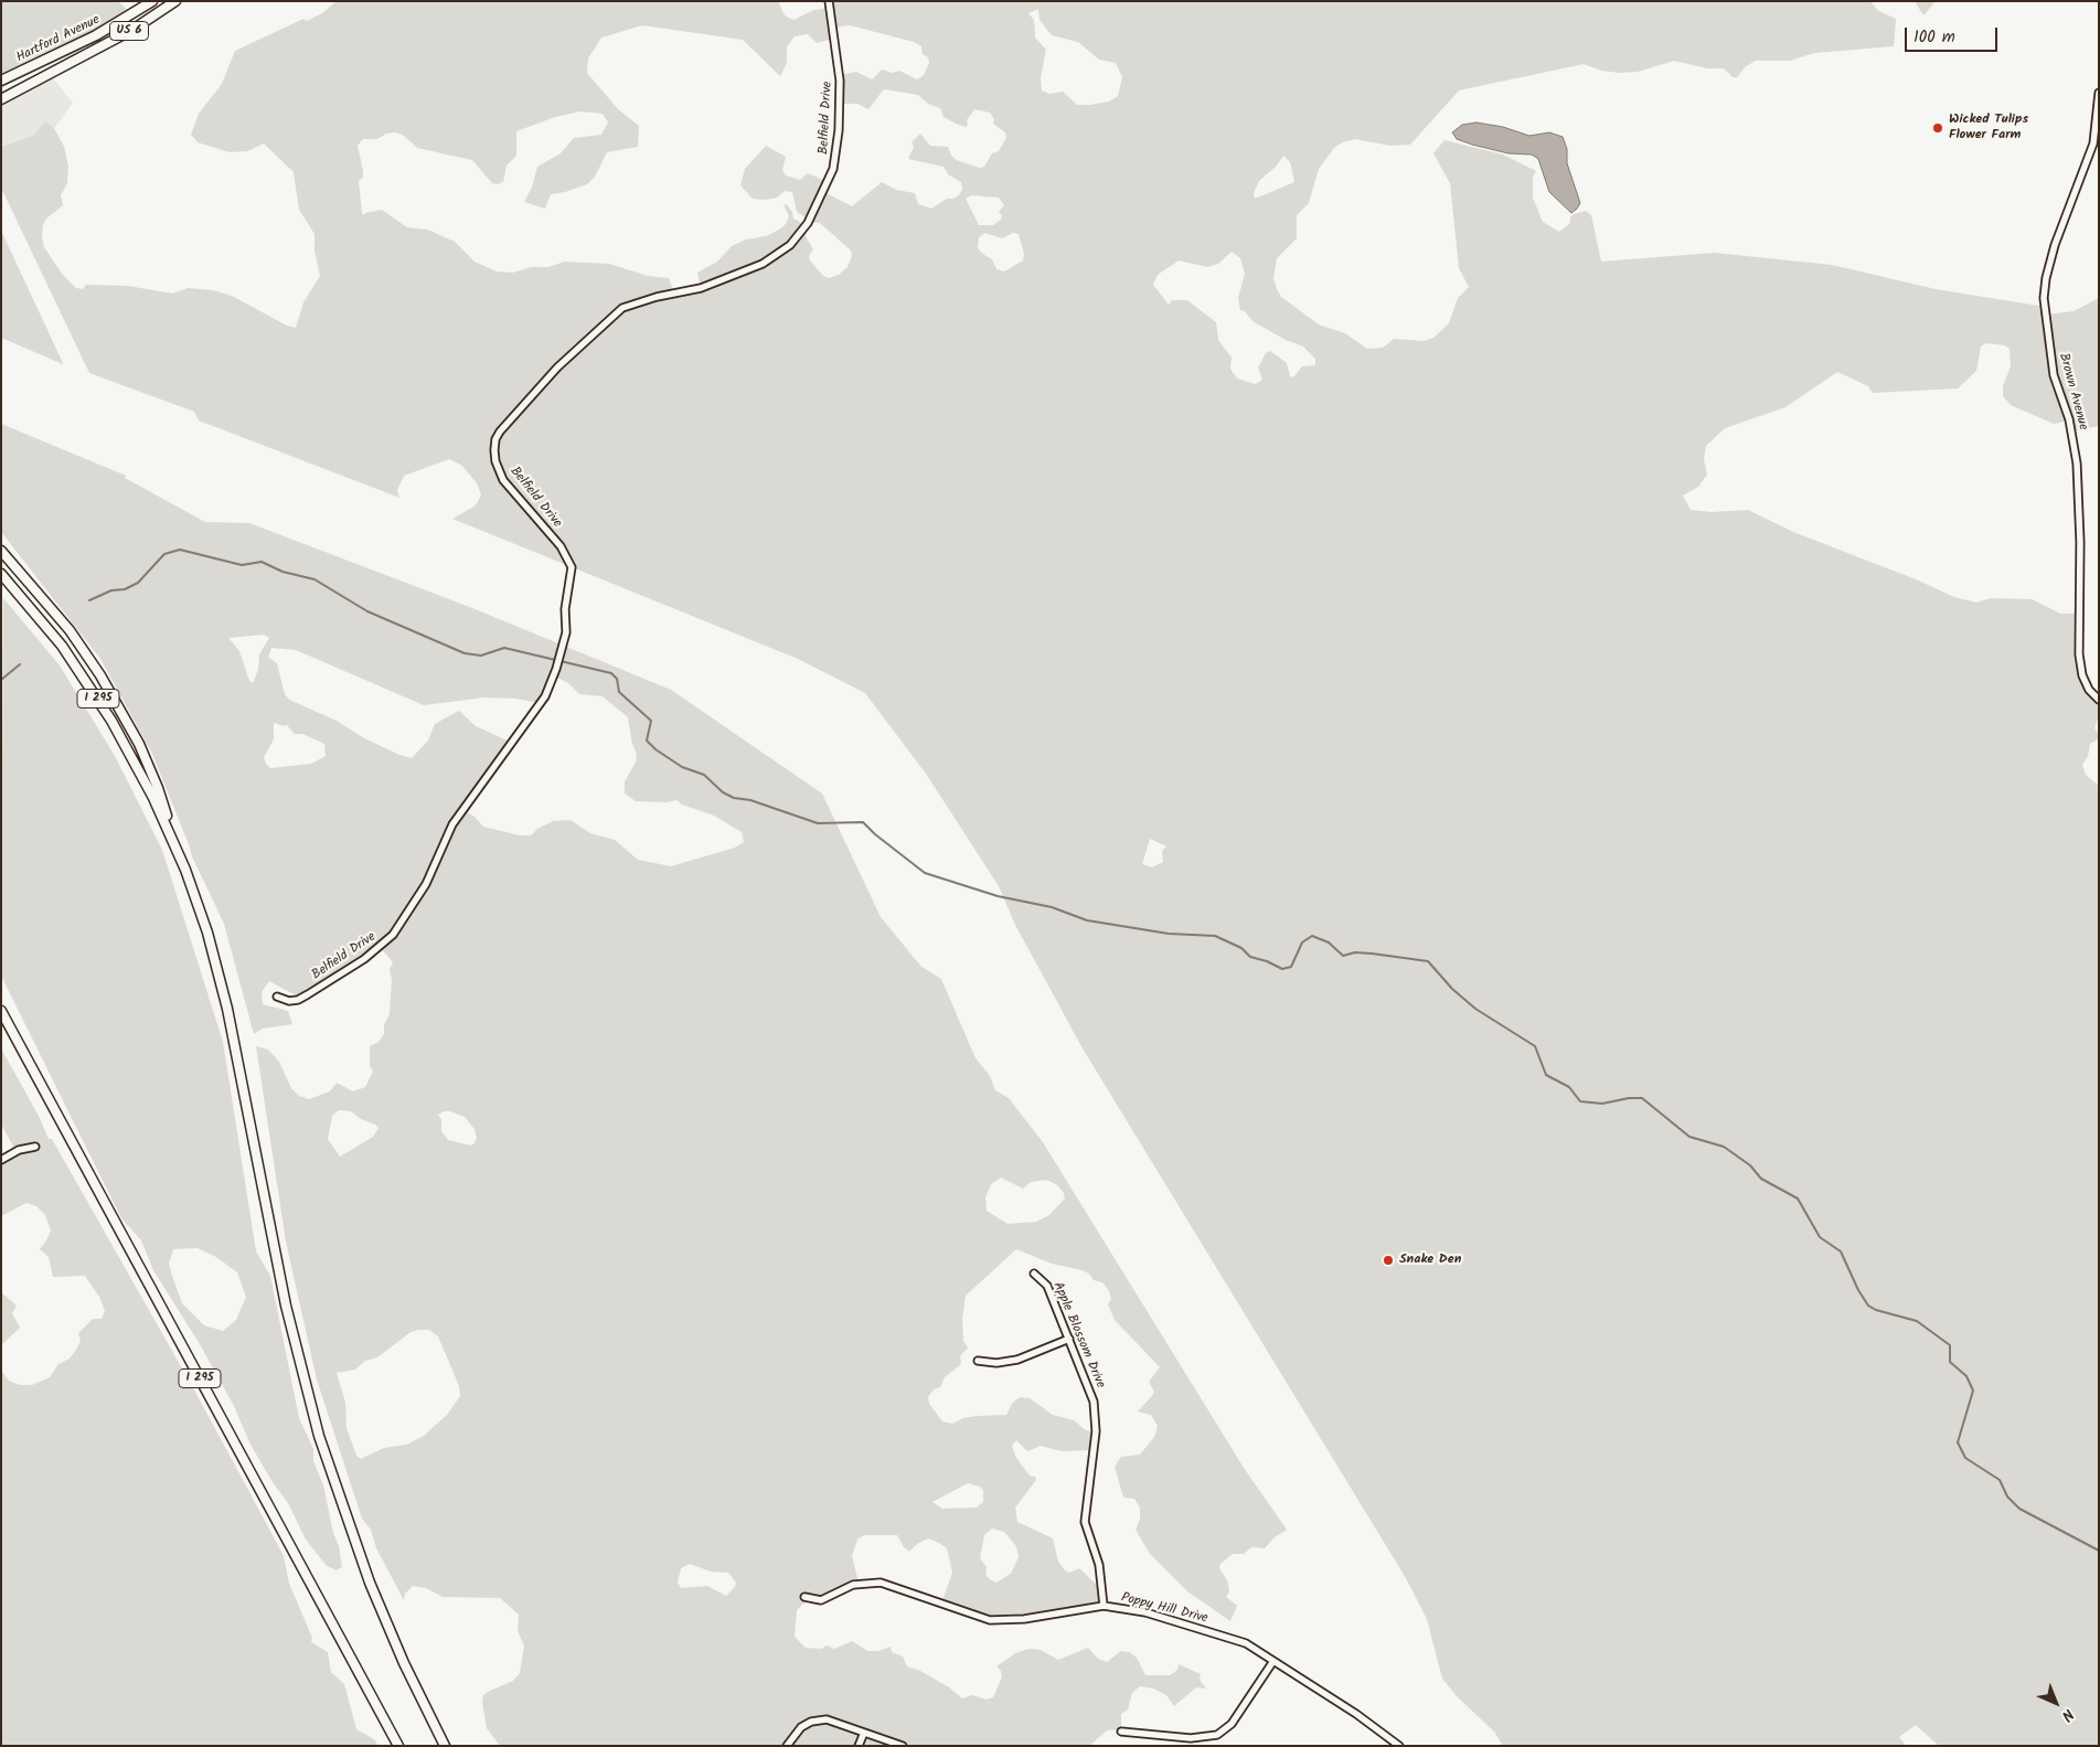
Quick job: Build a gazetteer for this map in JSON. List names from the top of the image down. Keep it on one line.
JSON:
{"streets":{"highway":["US 6","Hartford Avenue","I 295"],"street":["Belfield Drive","Brown Avenue","Apple Blossom Drive","Poppy Hill Drive"]},"crossings":[["Apple Blossom Drive","Poppy Hill Drive"]],"places":["Wicked Tulips Flower Farm","Snake Den"],"scale_bar":"100 m","north":"bottom right"}
